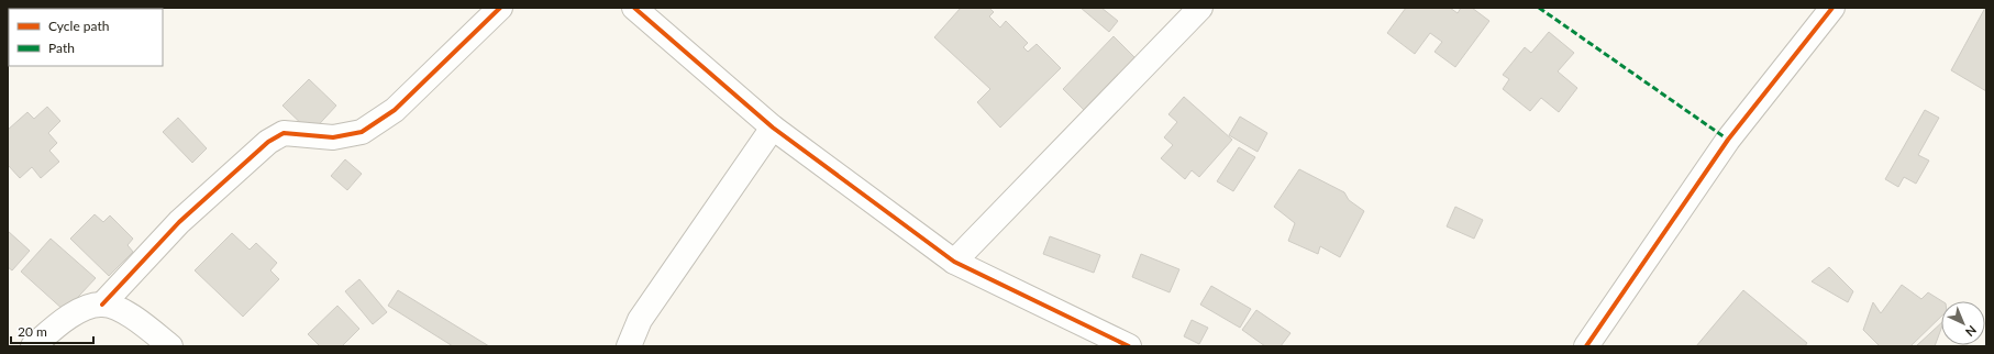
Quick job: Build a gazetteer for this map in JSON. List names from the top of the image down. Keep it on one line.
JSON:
{"legend":["Cycle path","Path"],"scale_bar":"20 m","north":"bottom right"}
